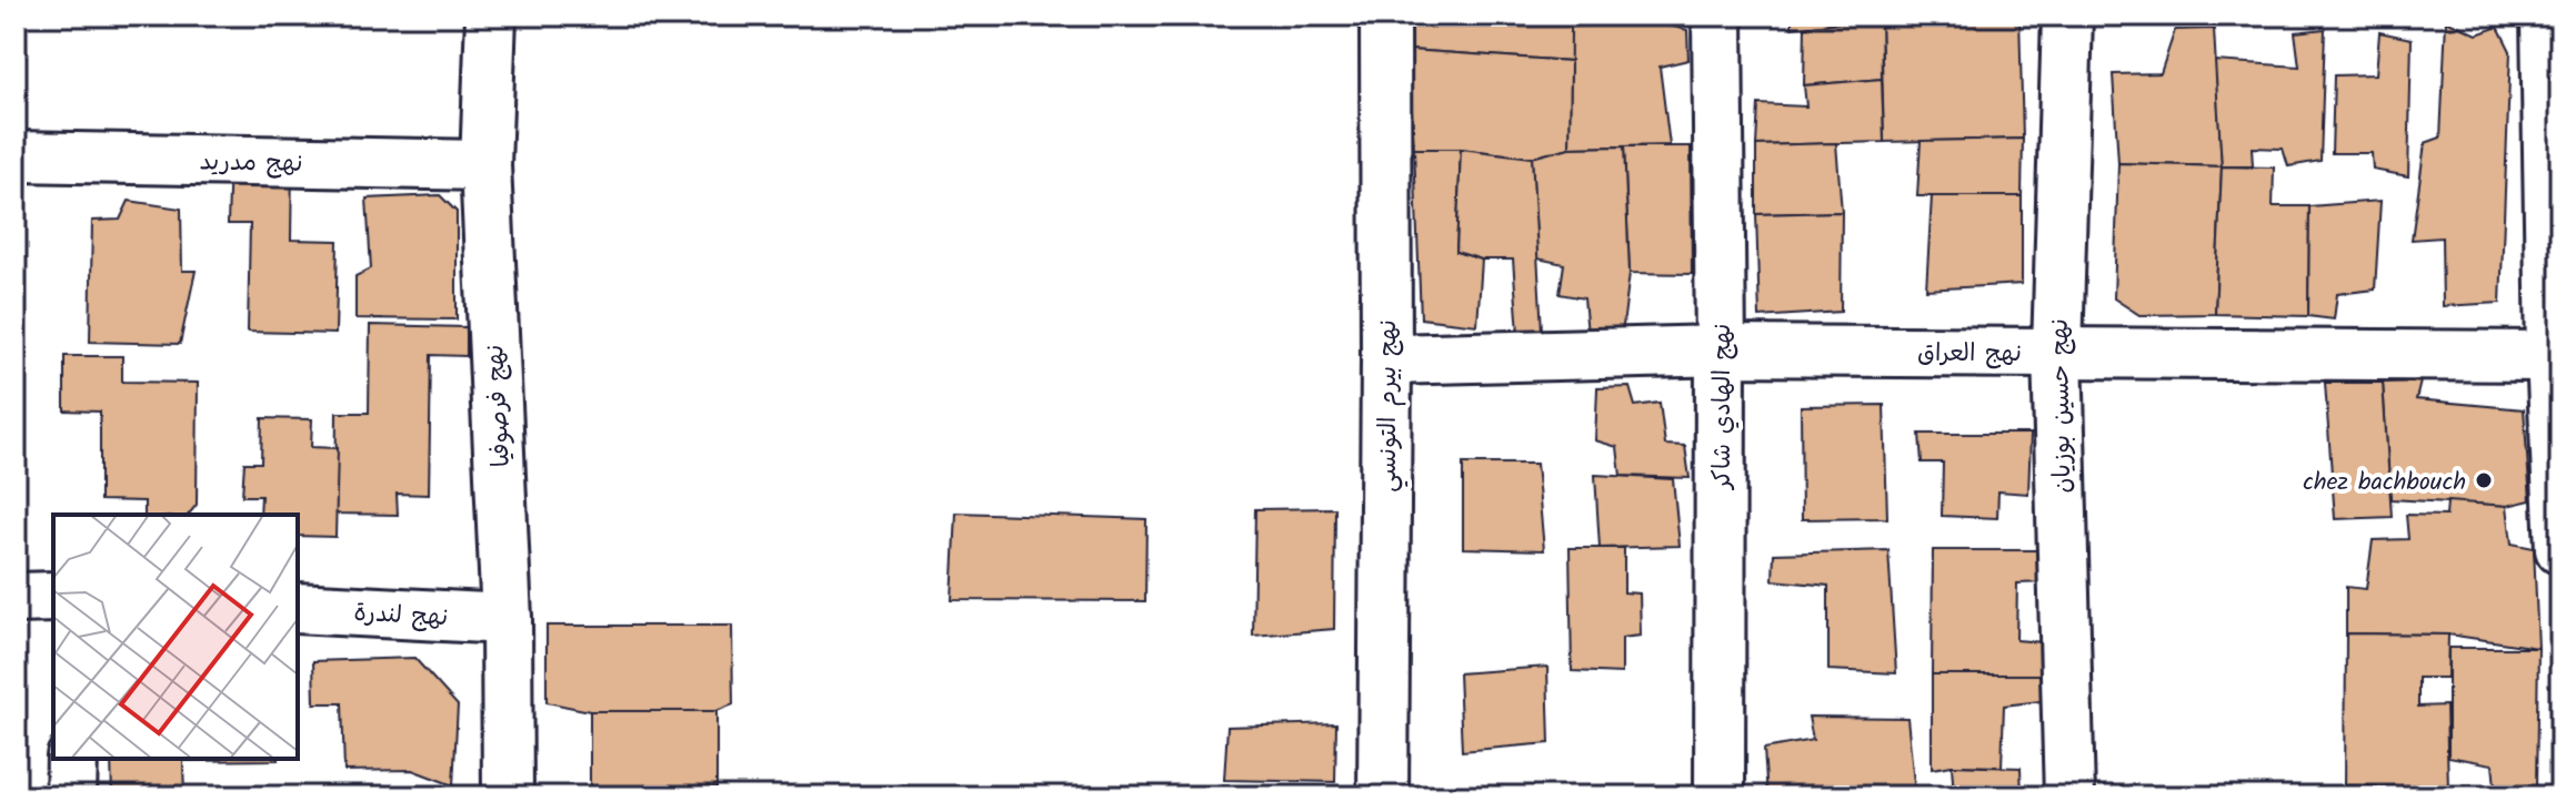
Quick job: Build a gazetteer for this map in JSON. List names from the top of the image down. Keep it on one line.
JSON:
{"streets":{"street":["نهج مدريد","نهج العراق","نهج فرصوفيا","نهج بيرم التونسي","نهج الهادي شاكر","نهج حسين بوزيان","نهج لندرة"]},"crossings":[["نهج مدريد","نهج فرصوفيا"],["نهج العراق","نهج بيرم التونسي"],["نهج العراق","نهج الهادي شاكر"],["نهج العراق","نهج حسين بوزيان"],["نهج فرصوفيا","نهج لندرة"]],"places":["chez bachbouch"]}
